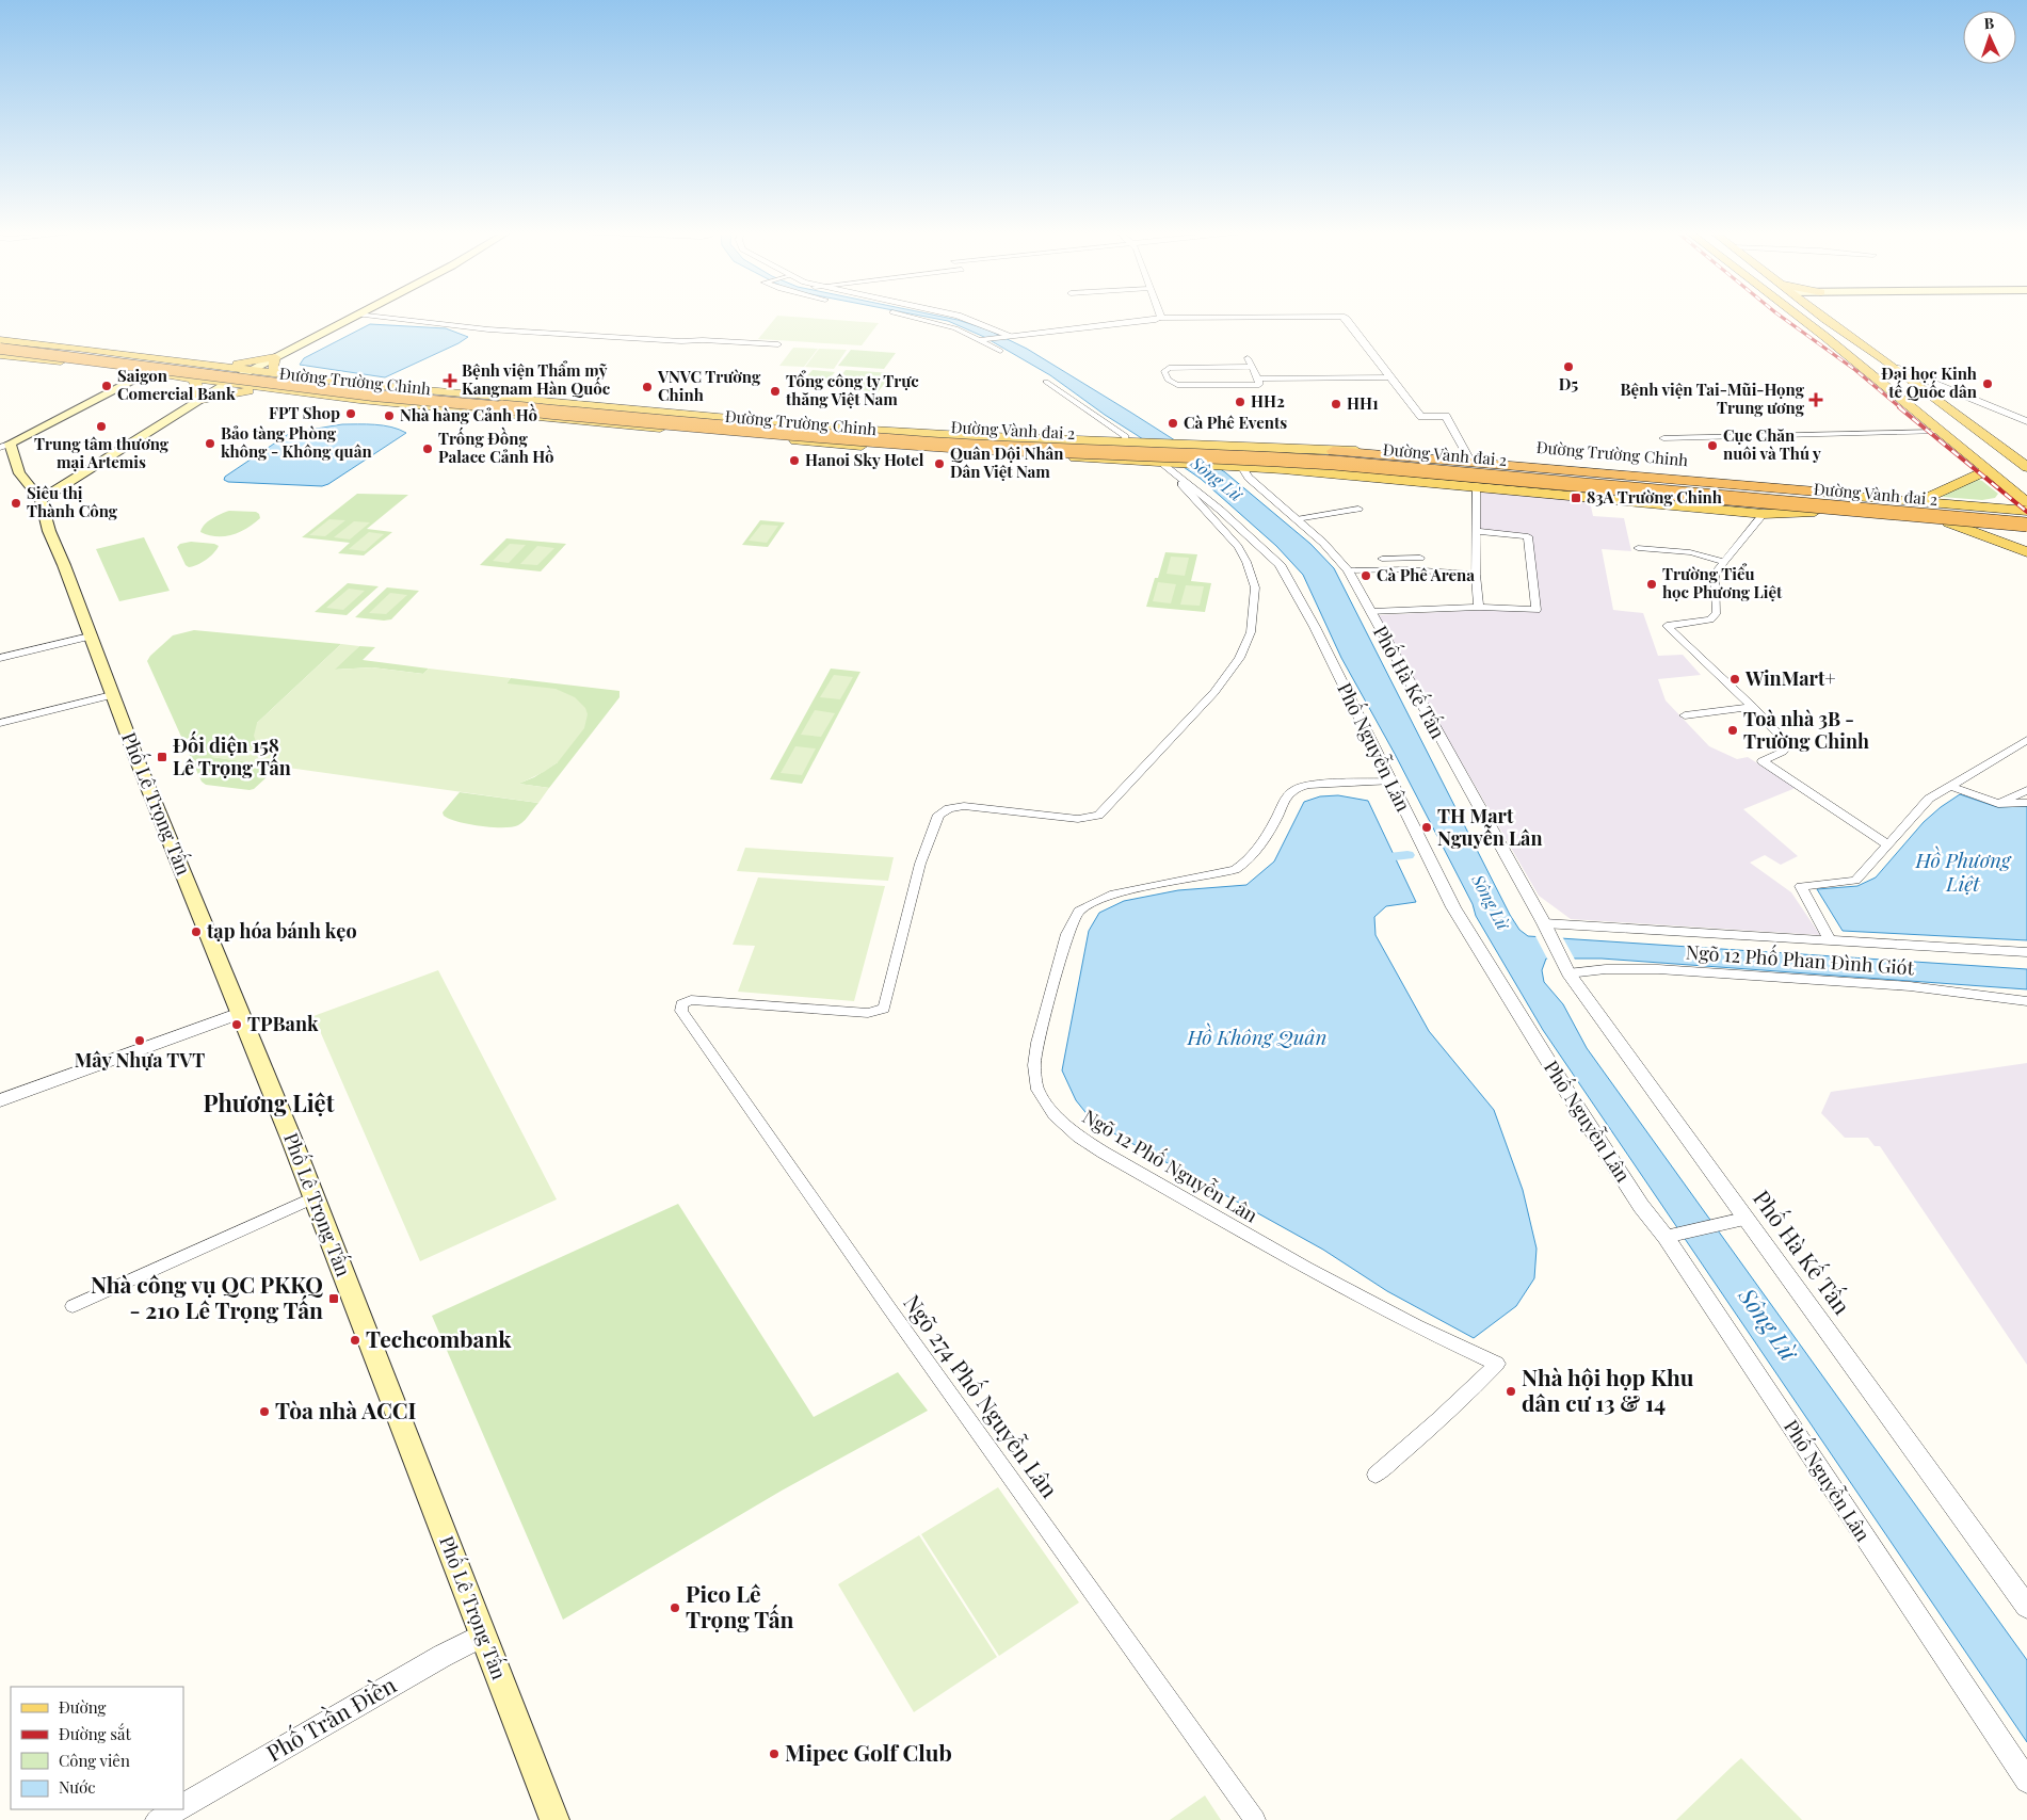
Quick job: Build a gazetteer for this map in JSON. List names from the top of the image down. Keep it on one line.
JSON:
{"streets":{"highway":["Đường Vành đai 2"],"main road":["Đường Trường Chinh","Phố Lê Trọng Tấn"],"street":["Phố Hà Kế Tấn","Phố Nguyễn Lân","Ngõ 12 Phố Phan Đình Giót","Ngõ 12 Phố Nguyễn Lân","Ngõ 274 Phố Nguyễn Lân","Phố Trần Điền"]},"crossings":[["Đường Trường Chinh","Đường Vành đai 2"],["Đường Trường Chinh","Phố Hà Kế Tấn"],["Đường Trường Chinh","Phố Nguyễn Lân"],["Đường Trường Chinh","Phố Lê Trọng Tấn"],["Phố Hà Kế Tấn","Ngõ 12 Phố Phan Đình Giót"],["Phố Nguyễn Lân","Ngõ 12 Phố Nguyễn Lân"],["Phố Nguyễn Lân","Ngõ 274 Phố Nguyễn Lân"],["Phố Lê Trọng Tấn","Phố Trần Điền"]],"districts":["Phương Liệt"],"water":["Sông Lừ","Hồ Phương Liệt","Hồ Không Quân"],"places":{"other":["D5","Đại học Kinh tế Quốc dân","Saigon Comercial Bank","VNVC Trường Chinh","Tổng công ty Trực thăng Việt Nam","HH2","HH1","FPT Shop","Nhà hàng Cảnh Hồ","Cà Phê Events","Trung tâm thương mại Artemis","Bảo tàng Phòng không - Không quân","Cục Chăn nuôi và Thú y","Trống Đồng Palace Cảnh Hồ","Hanoi Sky Hotel","Quân Dội Nhân Dân Việt Nam","Siêu thị Thành Công","Cà Phê Arena","Trường Tiểu học Phương Liệt","WinMart+","Toà nhà 3B - Trường Chinh","TH Mart Nguyễn Lân","tạp hóa bánh kẹo","TPBank","Mây Nhựa TVT","Techcombank","Nhà hội họp Khu dân cư 13 & 14","Tòa nhà ACCI","Pico Lê Trọng Tấn","Mipec Golf Club"],"health":["Bệnh viện Thẩm mỹ Kangnam Hàn Quốc","Bệnh viện Tai-Mũi-Họng Trung ương"],"transit":["83A Trường Chinh","Đối diện 158 Lê Trọng Tấn","Nhà công vụ QC PKKQ - 210 Lê Trọng Tấn"]},"legend":["Đường","Đường sắt","Công viên","Nước"],"north":"top"}
